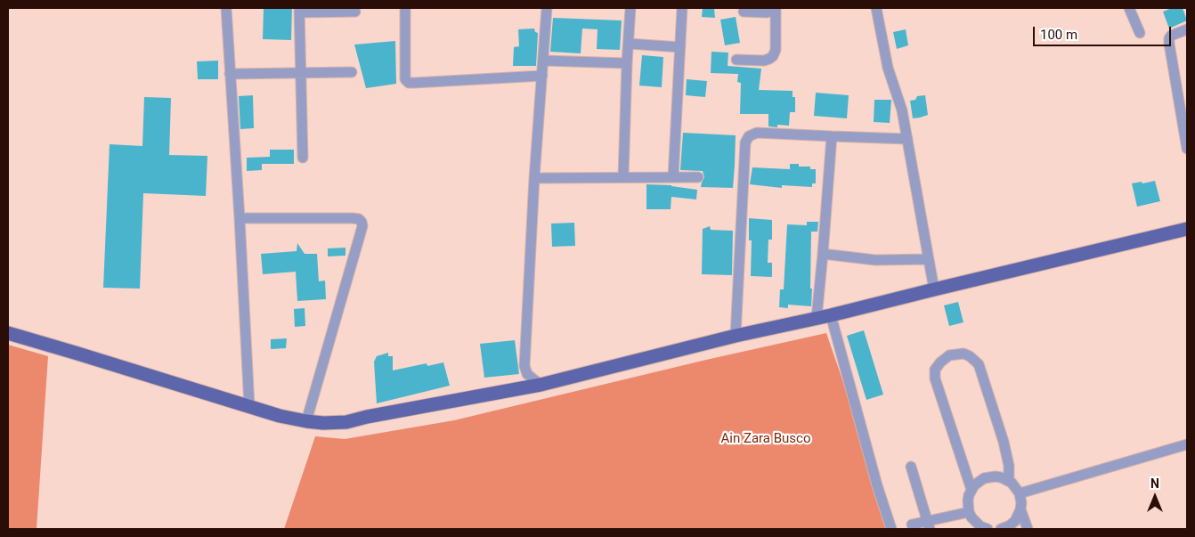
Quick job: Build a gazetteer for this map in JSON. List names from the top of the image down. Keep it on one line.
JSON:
{"parks":["Ain Zara Busco"],"scale_bar":"100 m","north":"top"}
